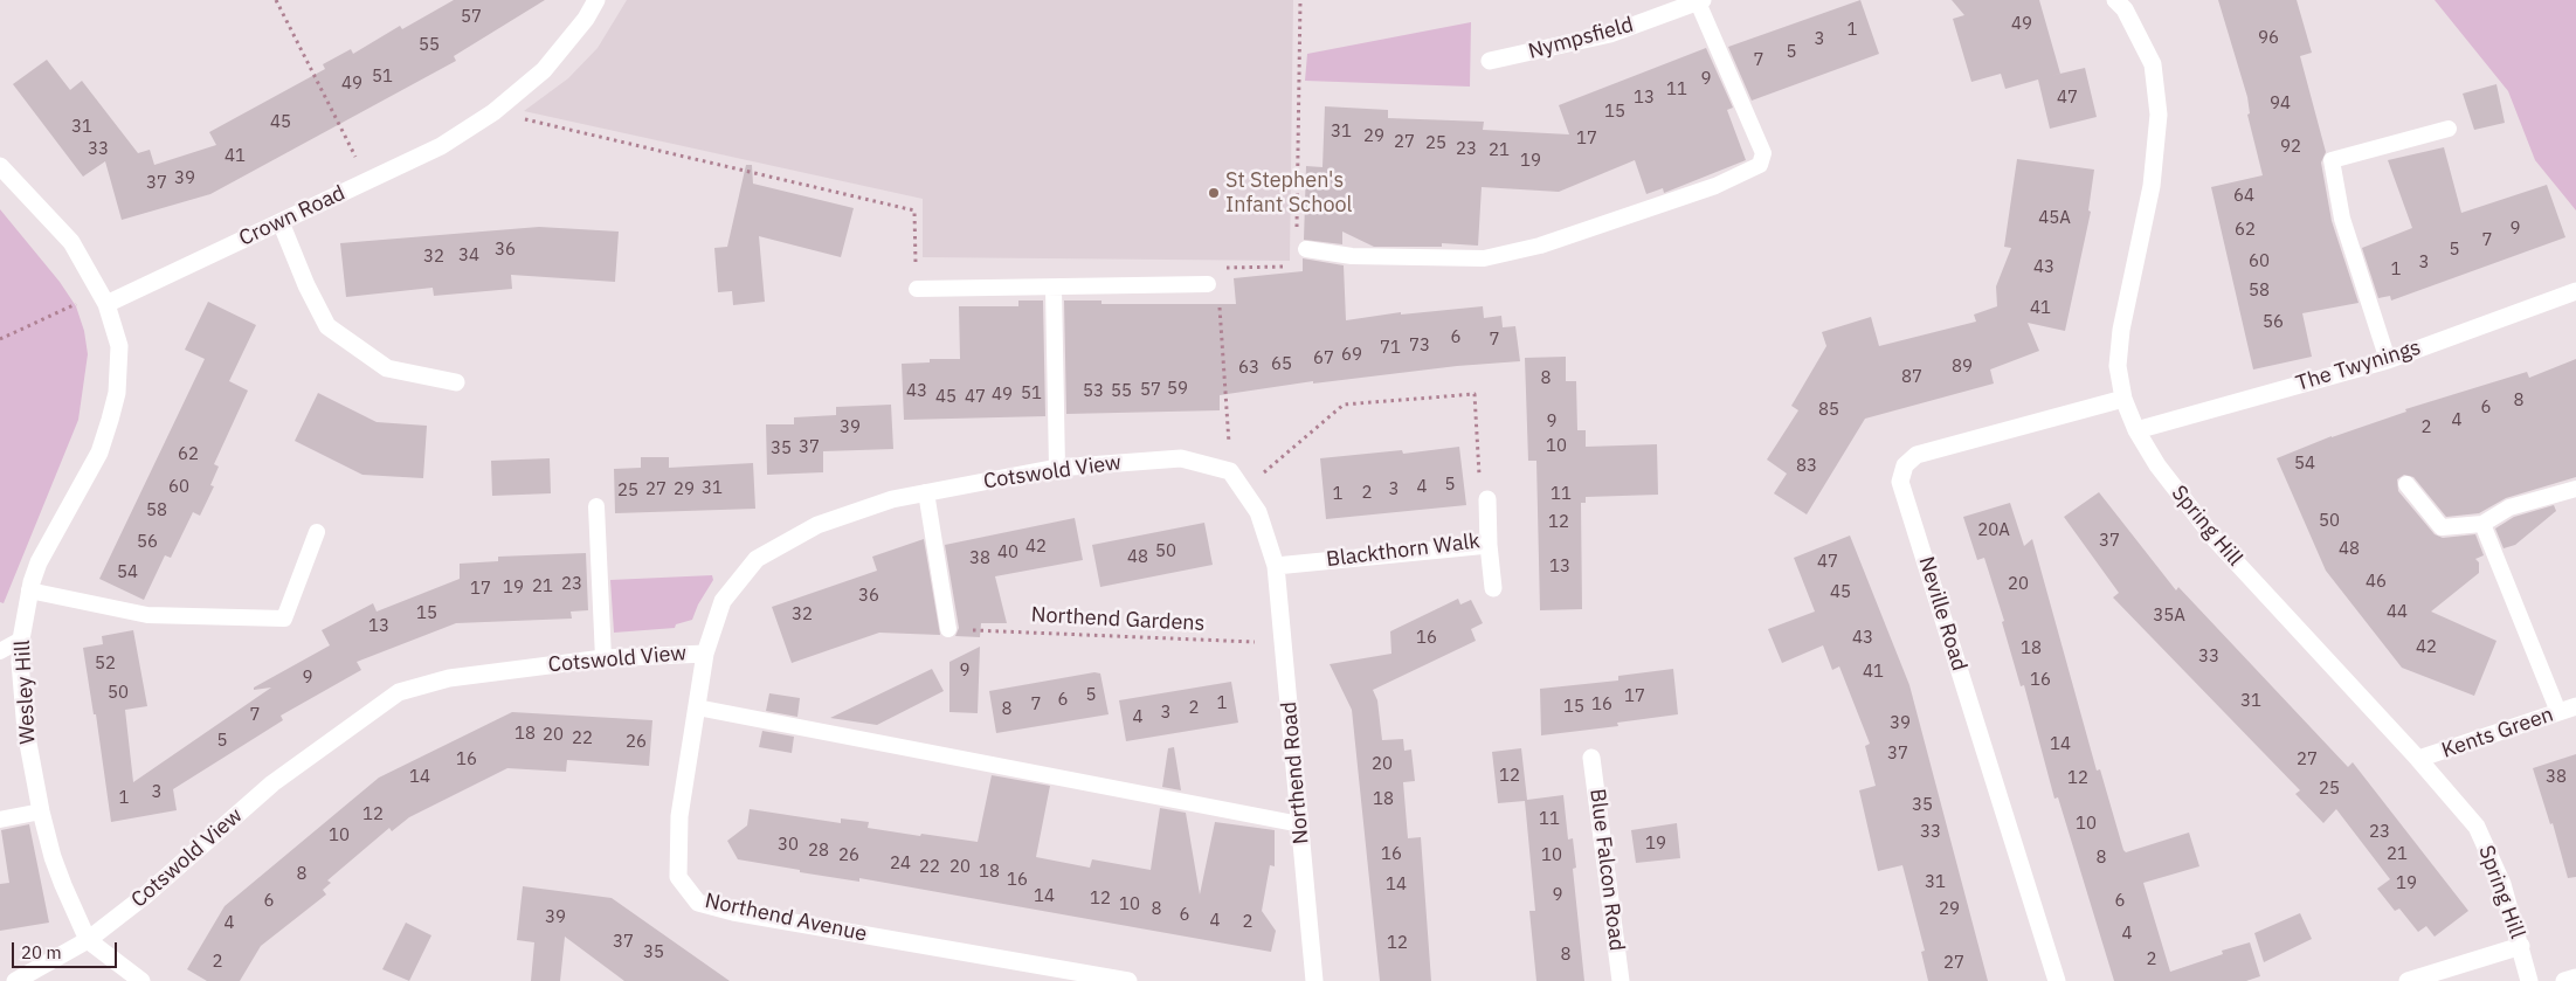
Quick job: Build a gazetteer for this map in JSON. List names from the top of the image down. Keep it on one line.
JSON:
{"streets":{"street":["Nympsfield","Crown Road","The Twynings","Cotswold View","Spring Hill","Blackthorn Walk","Neville Road","Wesley Hill","Kents Green","Northend Road","Blue Falcon Road","Northend Avenue"],"path":["Northend Gardens"]},"crossings":[["Crown Road","Wesley Hill"],["The Twynings","Spring Hill"],["Cotswold View","Wesley Hill"],["Cotswold View","Northend Avenue"],["Spring Hill","Neville Road"],["Spring Hill","Kents Green"],["Blackthorn Walk","Northend Road"],["Northend Gardens","Northend Road"]],"places":["St Stephen's Infant School"],"house_numbers":["57","49","1","96","3","55","5","7","51","9","49","11","13","47","94","15","45","31","31","29","17","27","25","92","33","23","21","41","19","39","37","64","45A","9","62","7","36","5","34","32","60","3","43","1","58","41","56","6","7","73","71","69","67","65","89","63","87","8","59","57","43","53","55","51","49","45","47","8","6","85","4","9","39","2","10","37","35","62","54","83","5","60","4","31","27","29","3","25","2","1","11","58","50","12","20A","37","56","42","48","50","40","48","38","47","13","54","46","23","20","21","19","17","45","36","44","15","32","35A","13","16","43","42","18","33","52","9","41","9","16","50","5","17","6","31","1","7","16","15","2","8","3","7","4","39","18","20","22","5","26","14","37","16","27","20","12","14","38","12","25","3","1","18","35","12","11","10","33","23","10","19","30","28","16","21","26","10","8","24","22","20","18","8","16","31","19","14","9","14","12","6","6","10","8","29","6","39","4","2","4","4","37","12","35","8","2","2","27"],"scale_bar":"20 m"}
